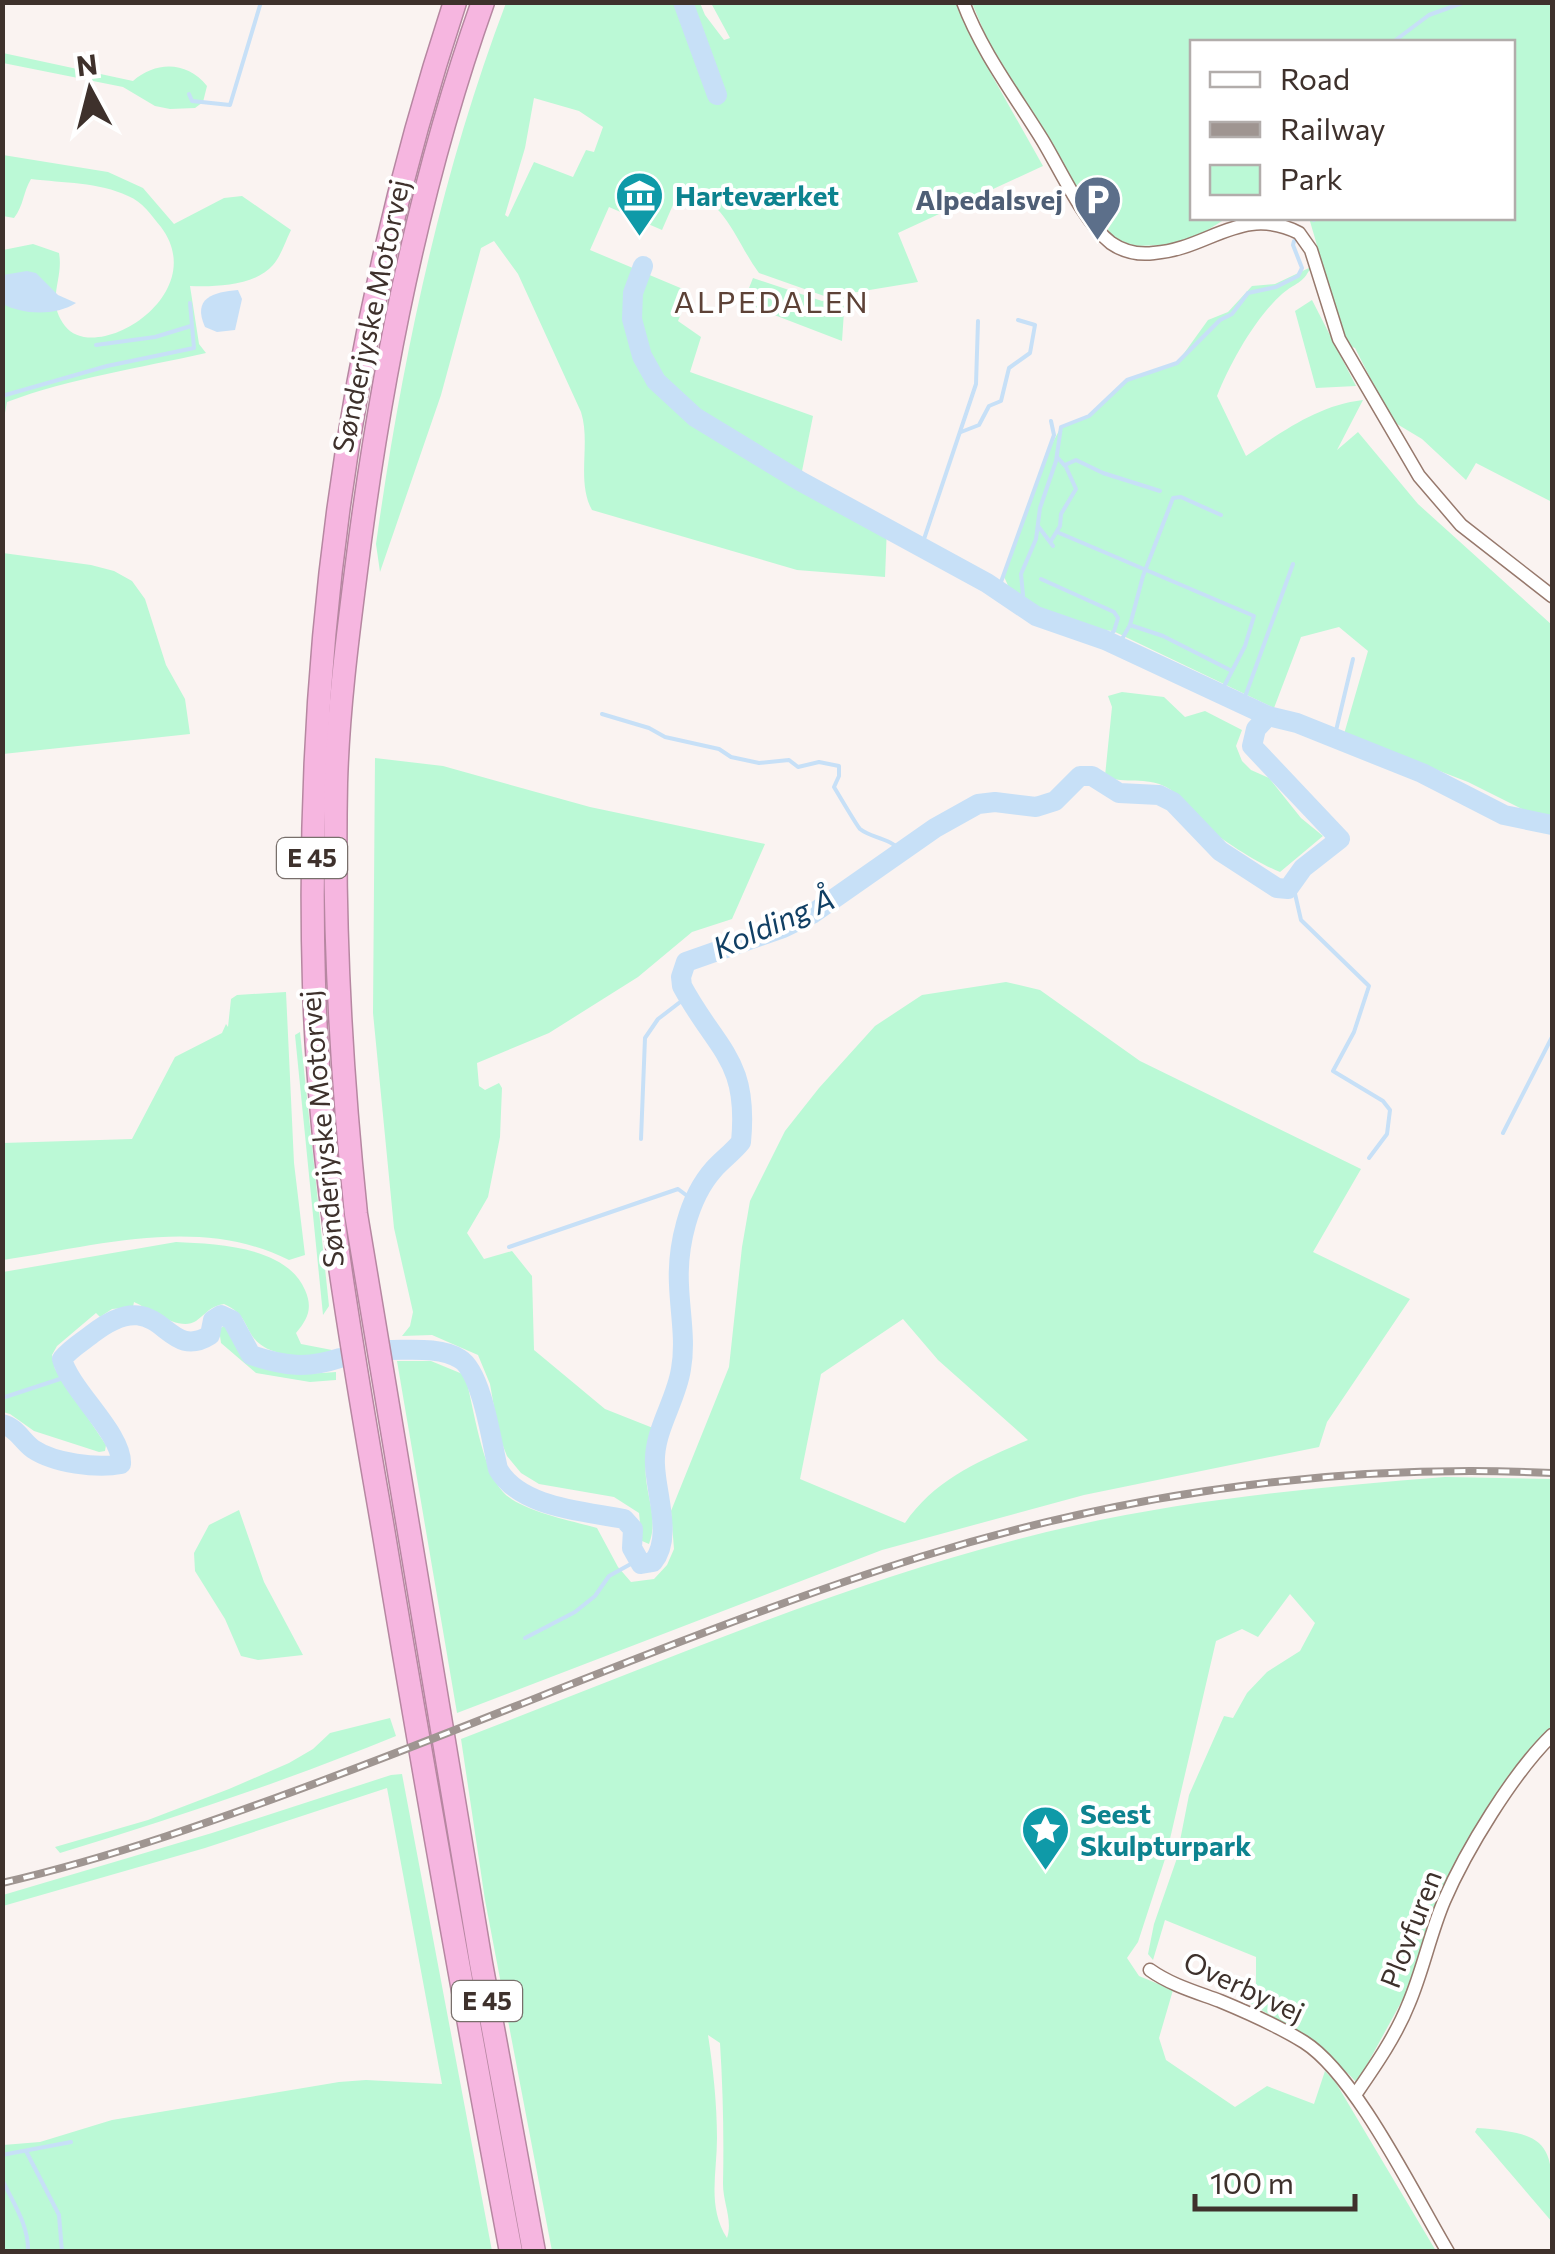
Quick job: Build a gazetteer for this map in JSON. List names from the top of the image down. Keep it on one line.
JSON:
{"streets":{"highway":["Sønderjyske Motorvej","E 45"],"street":["Plovfuren","Overbyvej"]},"crossings":[["Plovfuren","Overbyvej"]],"districts":["ALPEDALEN"],"water":["Kolding Å"],"places":{"museum":["Harteværket"],"parking":["Alpedalsvej"],"place":["Seest Skulpturpark"]},"legend":["Road","Railway","Park"],"scale_bar":"100 m","north":"top"}
